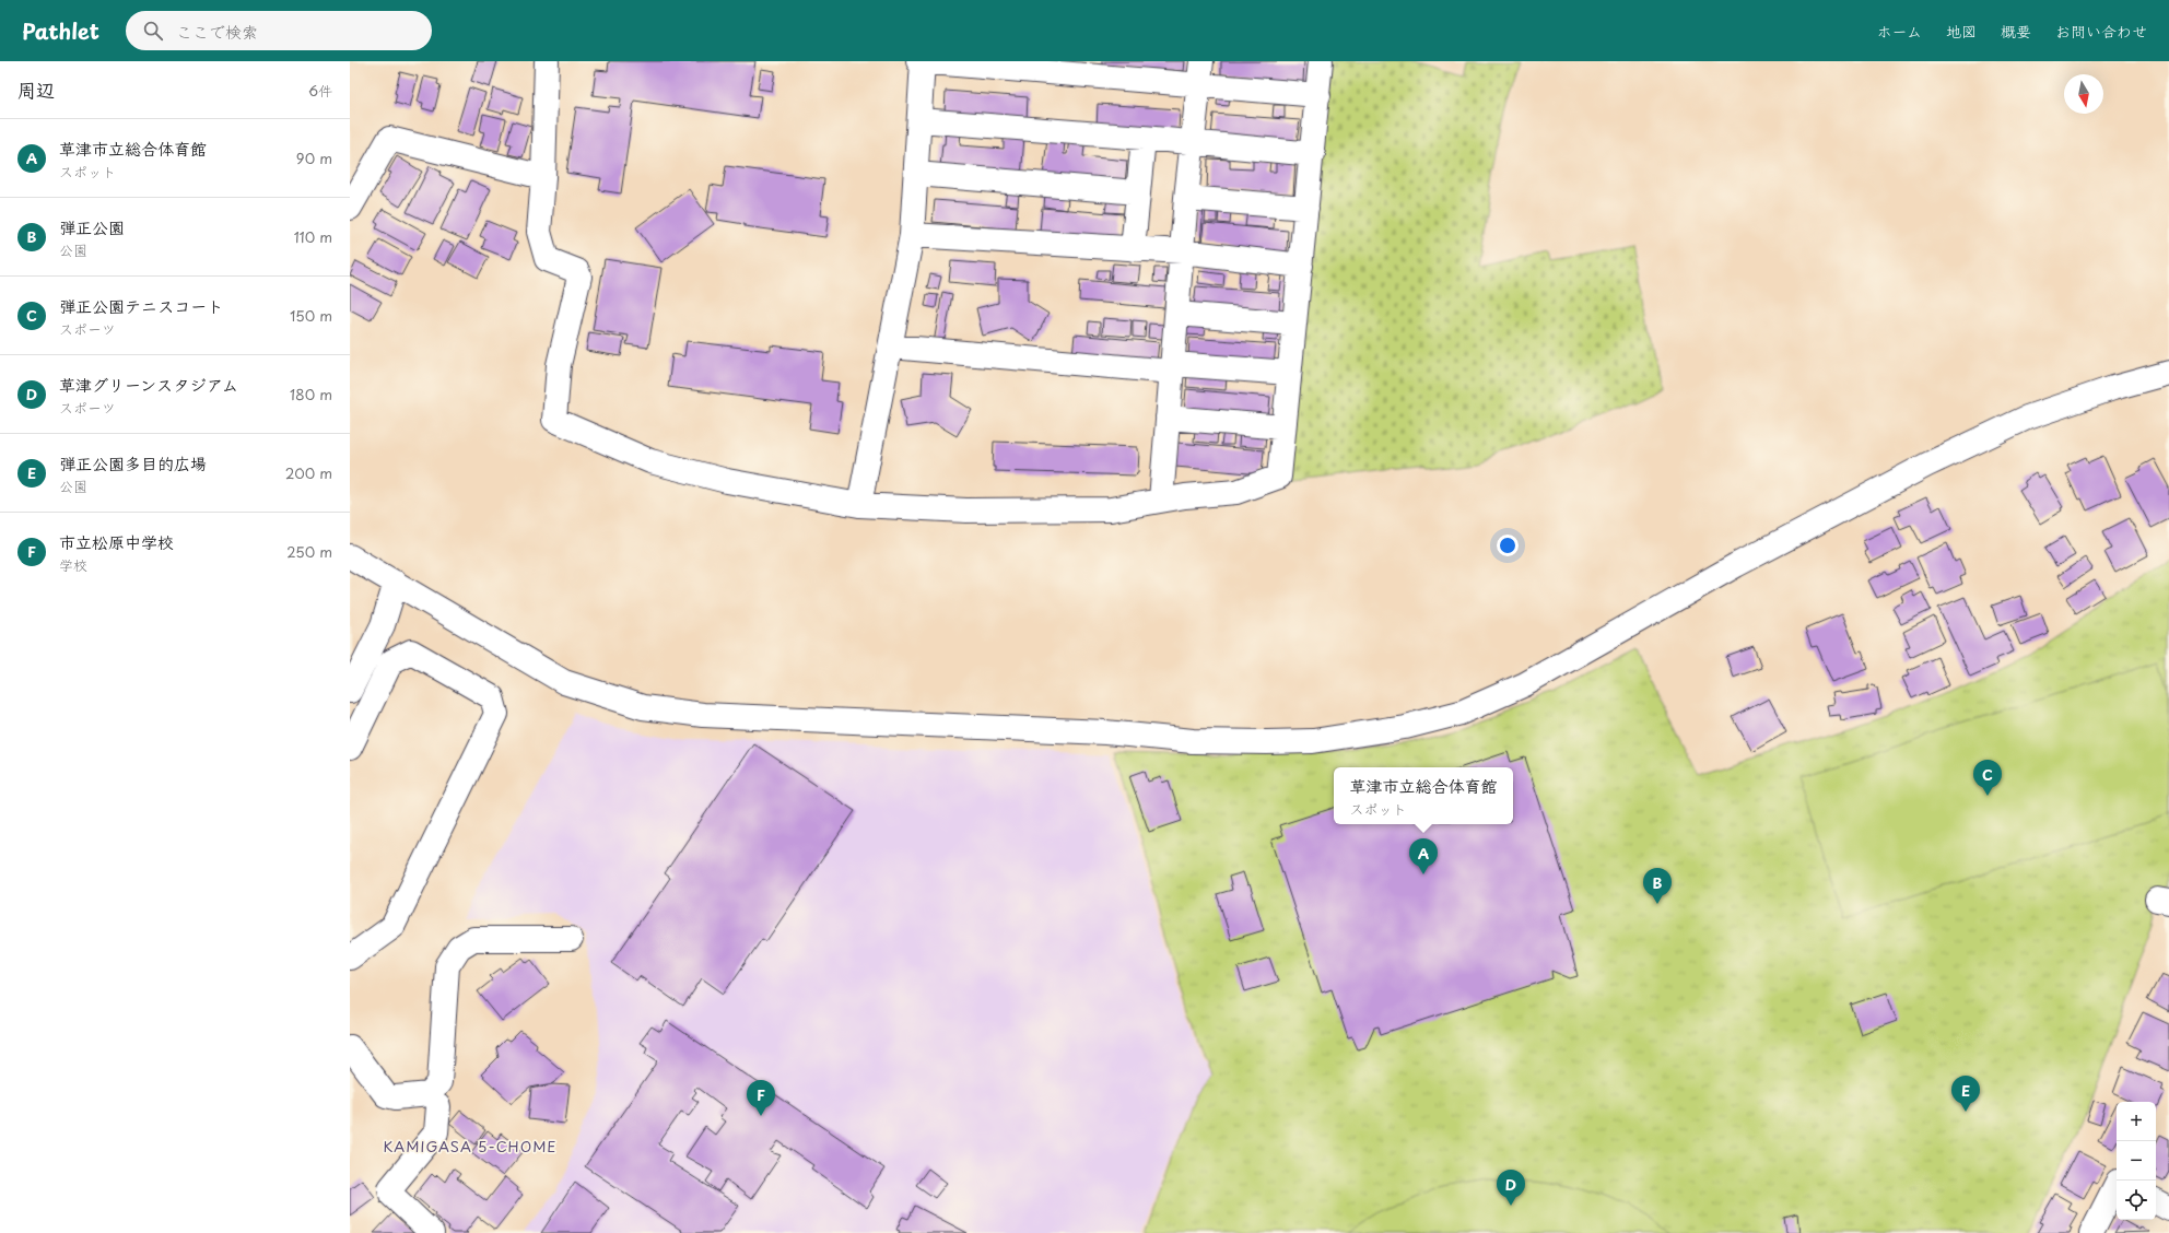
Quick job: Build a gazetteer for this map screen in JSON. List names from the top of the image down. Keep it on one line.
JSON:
{"districts":["KAMIGASA 5-CHOME"],"north":"bottom","page":{"header":"Pathlet","search":"ここで検索","nav":["ホーム","地図","概要","お問い合わせ"],"heading":["周辺","6件"],"list":[{"mark":"A","name":"草津市立総合体育館","note":"スポット","value":"90 m"},{"mark":"B","name":"弾正公園","note":"公園","value":"110 m"},{"mark":"C","name":"弾正公園テニスコート","note":"スポーツ","value":"150 m"},{"mark":"D","name":"草津グリーンスタジアム","note":"スポーツ","value":"180 m"},{"mark":"E","name":"弾正公園多目的広場","note":"公園","value":"200 m"},{"mark":"F","name":"市立松原中学校","note":"学校","value":"250 m"}],"pins":["C","A","B","E","F","D"],"popup":["草津市立総合体育館","スポット"],"map_buttons":["+","−"]}}
